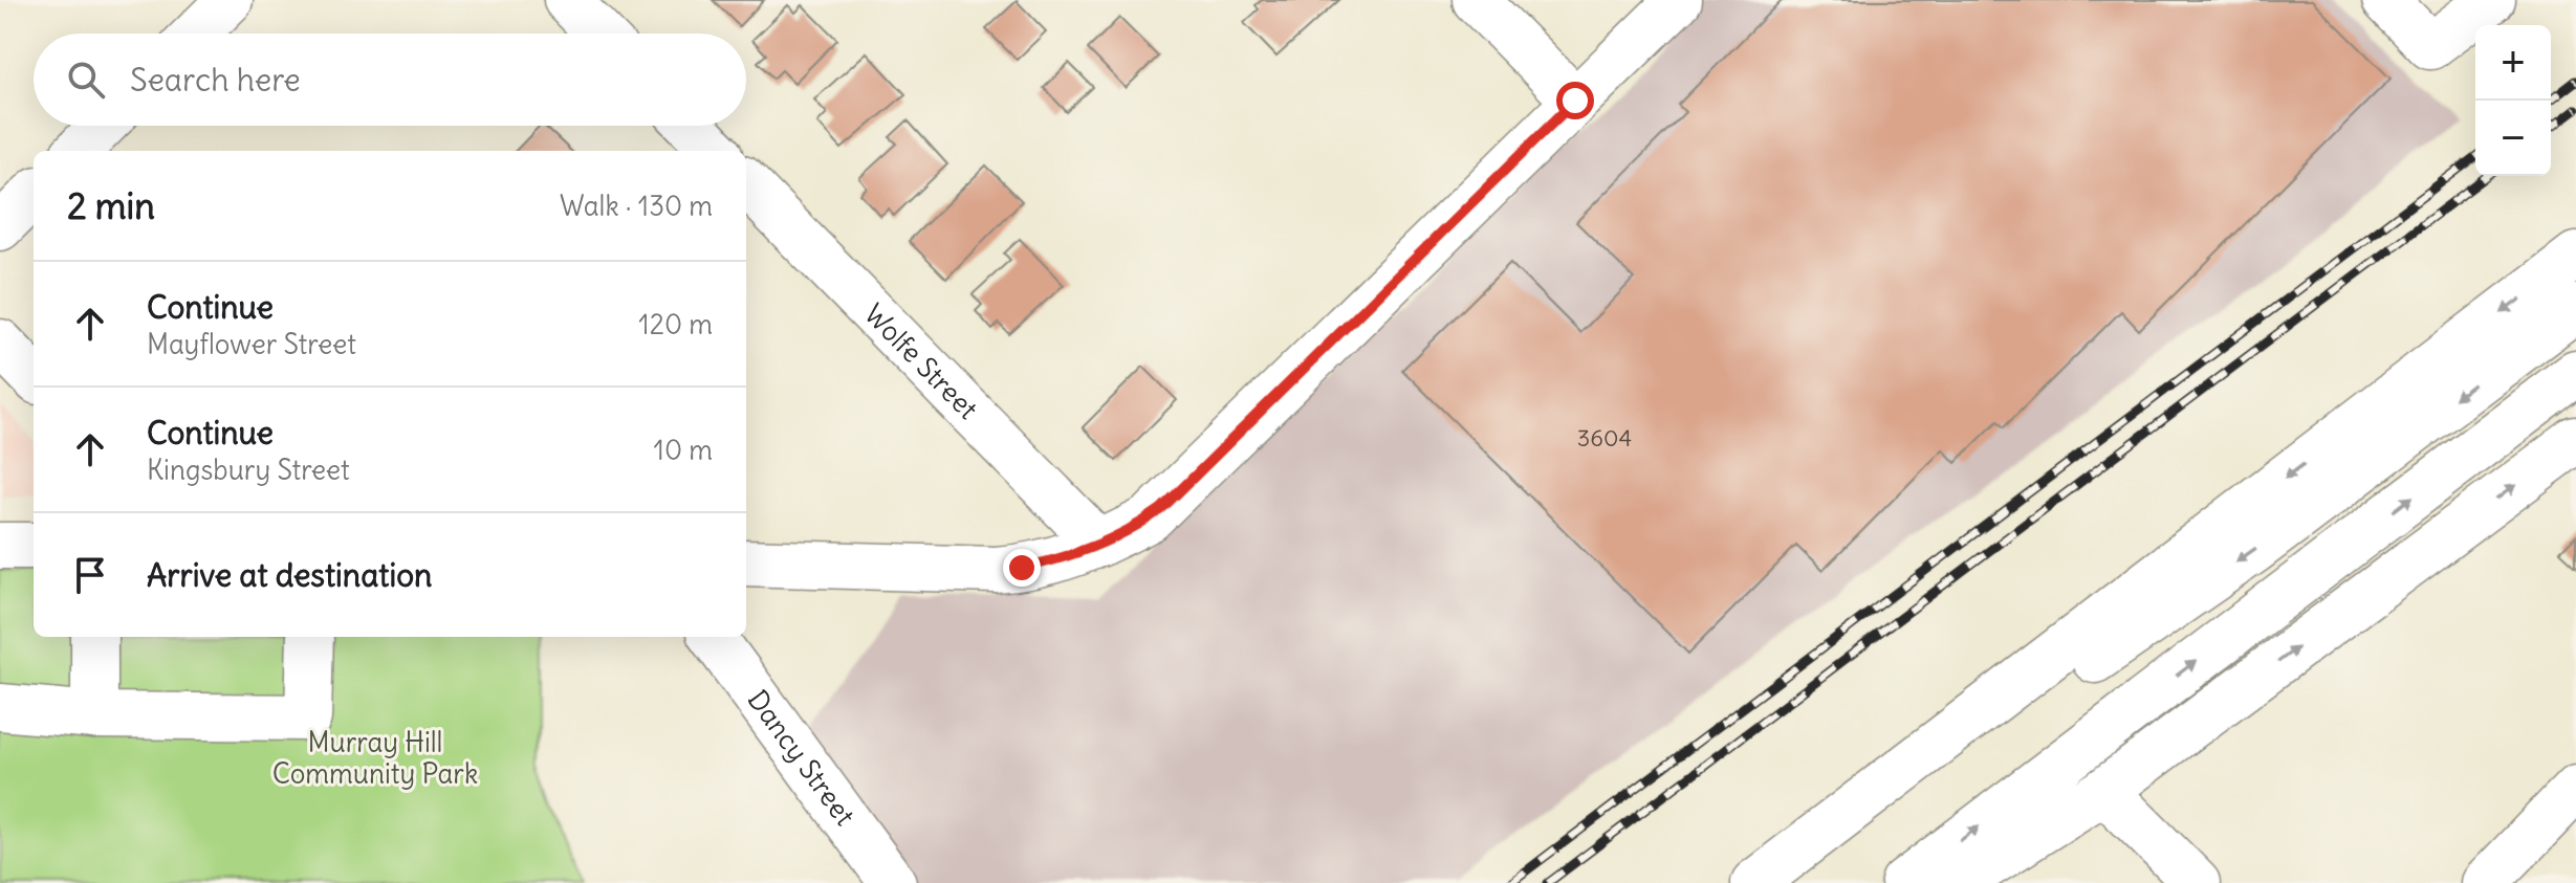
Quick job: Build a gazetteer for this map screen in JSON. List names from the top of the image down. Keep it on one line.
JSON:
{"streets":{"main road":["Wolfe Street","Dancy Street"]},"parks":["Murray Hill Community Park"],"house_numbers":["3604"],"page":{"map_buttons":["+","−"],"search":"Search here","heading":["2 min","Walk · 130 m"],"list":[["Continue","Mayflower Street","120 m"],["Continue","Kingsbury Street","10 m"],"Arrive at destination"]}}
